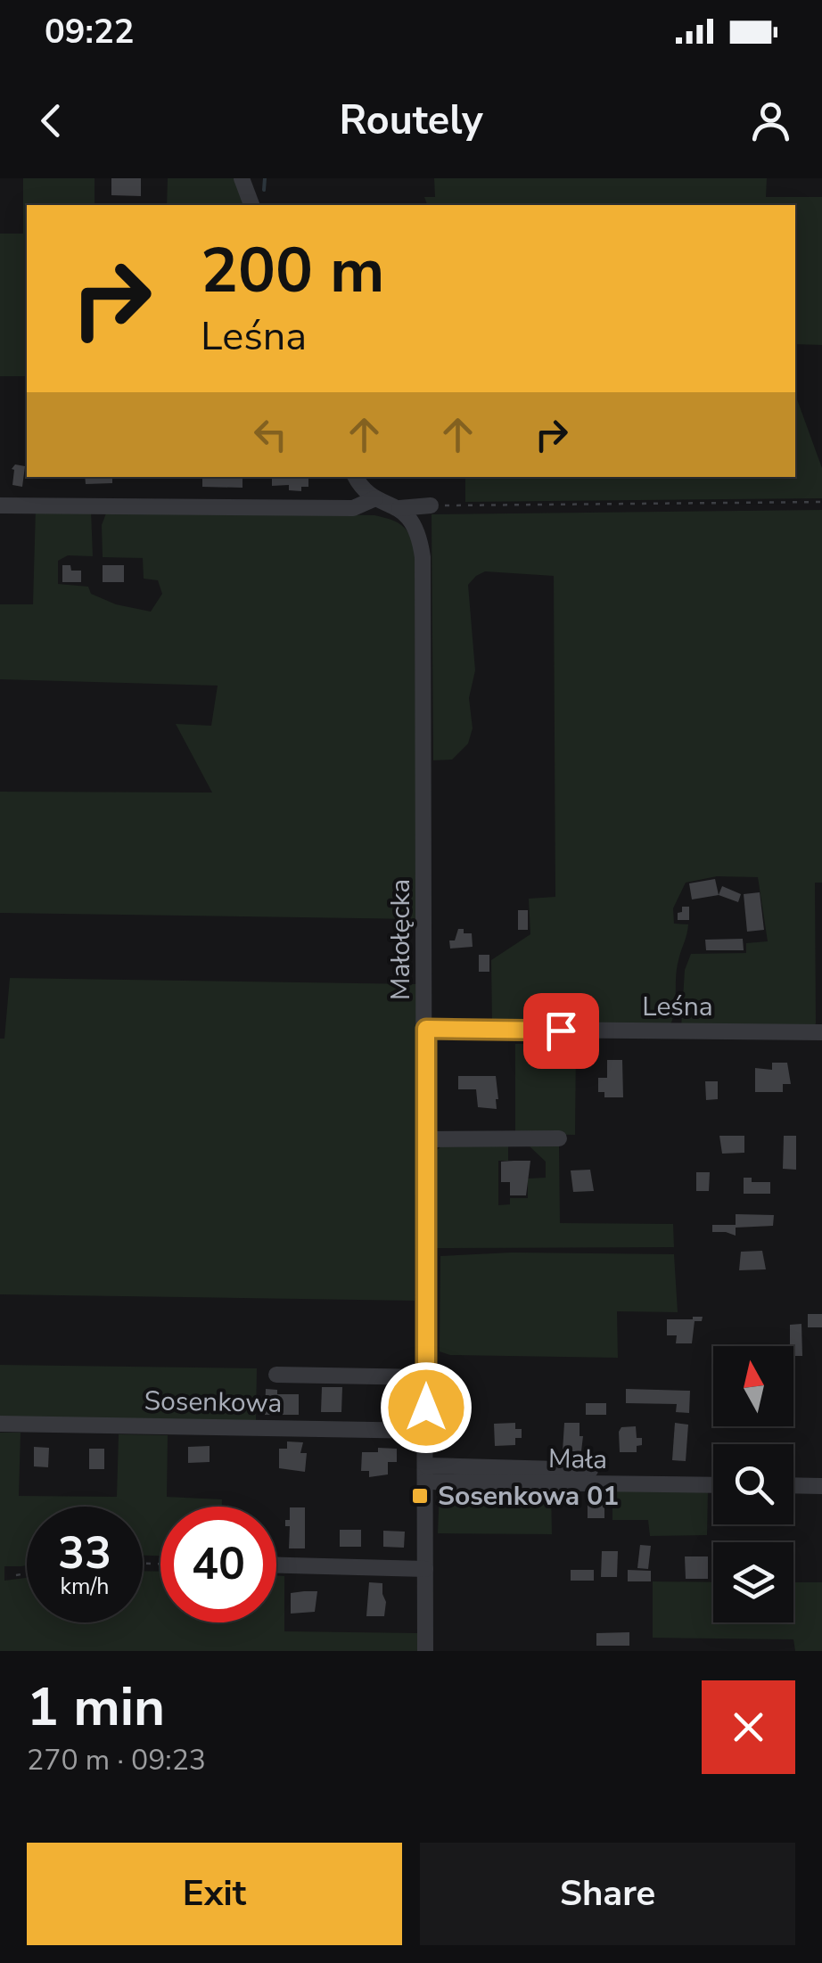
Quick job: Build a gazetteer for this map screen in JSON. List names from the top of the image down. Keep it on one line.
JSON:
{"streets":{"street":["Małołęcka","Leśna","Sosenkowa","Mała"]},"crossings":[["Małołęcka","Leśna"],["Małołęcka","Sosenkowa"],["Małołęcka","Mała"]],"places":{"transit":["Sosenkowa 01"]},"north":"top","page":{"status":"09:22","header":"Routely","turn":["200 m","Leśna"],"speed":"33 km/h","limit":"40","heading":["1 min","270 m · 09:23"],"buttons":["Exit","Share"]}}
